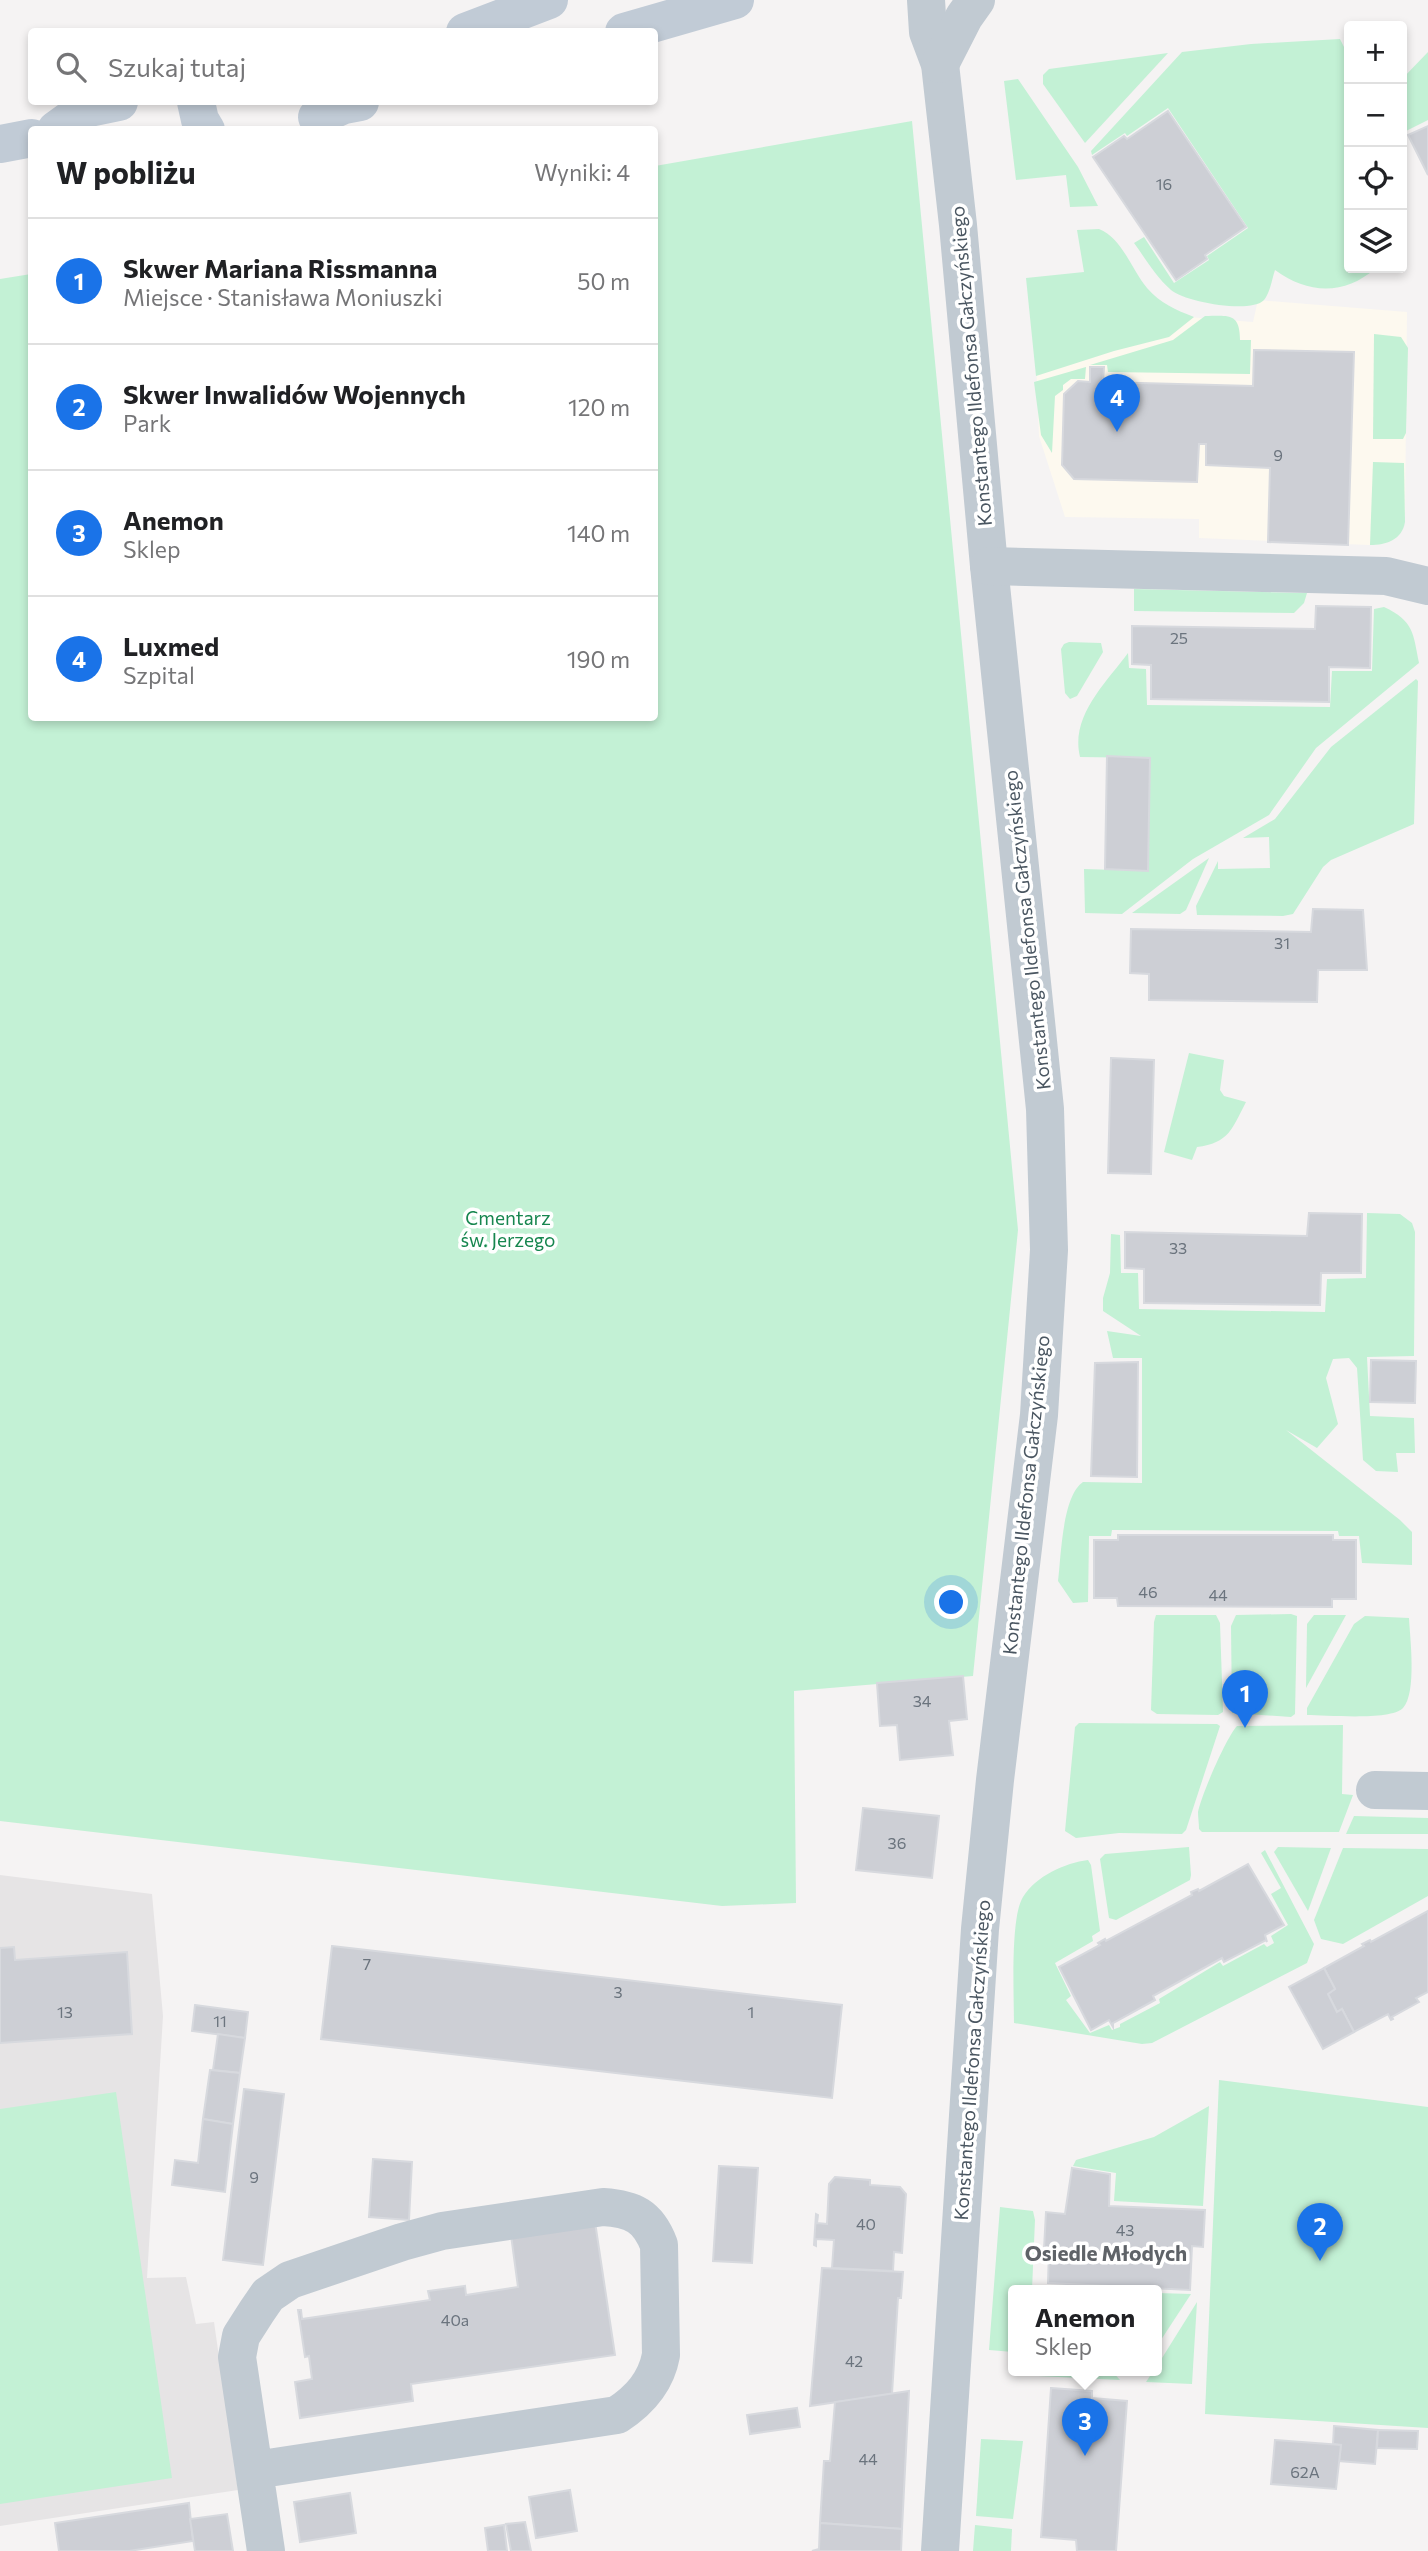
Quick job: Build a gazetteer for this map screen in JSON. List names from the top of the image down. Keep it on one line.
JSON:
{"streets":{"street":["Konstantego Ildefonsa Gałczyńskiego"]},"districts":["Osiedle Młodych"],"parks":["Cmentarz św. Jerzego"],"house_numbers":["16","9","25","31","33","46","44","34","36","7","3","13","1","11","9","40","43","40a","42","44","62A"],"page":{"map_buttons":["+","−"],"search":"Szukaj tutaj","heading":["W pobliżu","Wyniki: 4"],"list":[{"mark":"1","name":"Skwer Mariana Rissmanna","note":"Miejsce · Stanisława Moniuszki","value":"50 m"},{"mark":"2","name":"Skwer Inwalidów Wojennych","note":"Park","value":"120 m"},{"mark":"3","name":"Anemon","note":"Sklep","value":"140 m"},{"mark":"4","name":"Luxmed","note":"Szpital","value":"190 m"}],"pins":["4","1","2","3"],"popup":["Anemon","Sklep"]}}
